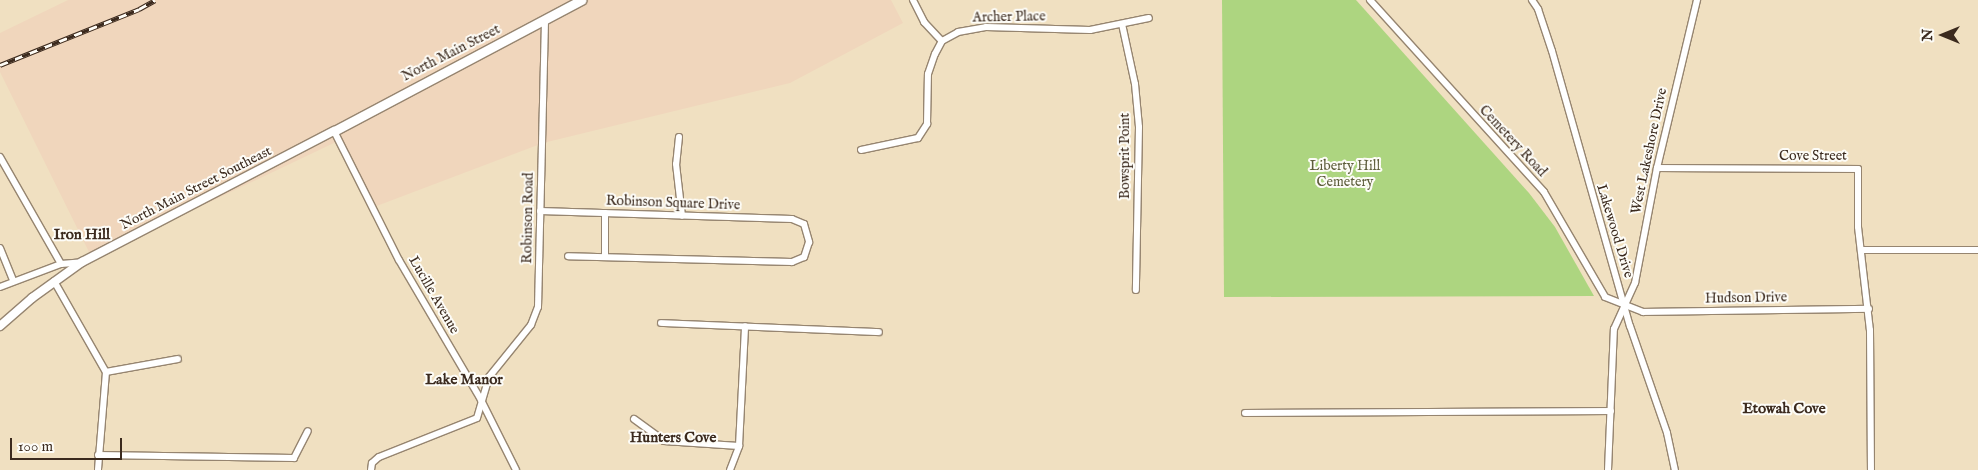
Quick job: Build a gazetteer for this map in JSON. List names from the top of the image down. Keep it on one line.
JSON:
{"streets":{"main road":["North Main Street"],"street":["Archer Place","Cemetery Road","West Lakeshore Drive","Bowsprit Point","Cove Street","North Main Street Southeast","Robinson Square Drive","Robinson Road","Lakewood Drive","Lucille Avenue","Hudson Drive"]},"crossings":[["Archer Place","Bowsprit Point"],["North Main Street","North Main Street Southeast"],["North Main Street","Robinson Road"],["North Main Street","Lucille Avenue"],["Cemetery Road","West Lakeshore Drive"],["Cemetery Road","Lakewood Drive"],["Cemetery Road","Hudson Drive"],["West Lakeshore Drive","Cove Street"],["West Lakeshore Drive","Lakewood Drive"],["West Lakeshore Drive","Hudson Drive"],["Cove Street","Hudson Drive"],["North Main Street Southeast","Lucille Avenue"],["Robinson Square Drive","Robinson Road"],["Robinson Road","Lucille Avenue"],["Lakewood Drive","Hudson Drive"]],"districts":["Iron Hill","Lake Manor","Etowah Cove","Hunters Cove"],"parks":["Liberty Hill Cemetery"],"scale_bar":"100 m","north":"left"}
